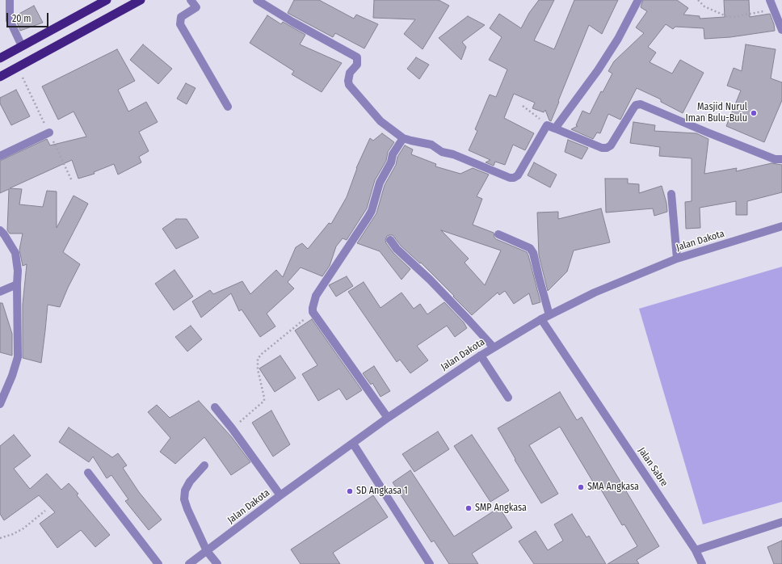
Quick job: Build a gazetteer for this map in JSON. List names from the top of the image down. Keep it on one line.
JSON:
{"streets":{"street":["Jalan Dakota","Jalan Sabre"]},"crossings":[["Jalan Dakota","Jalan Sabre"]],"places":["Masjid Nurul Iman Bulu-Bulu","SMA Angkasa","SD Angkasa 1","SMP Angkasa"],"scale_bar":"20 m"}
